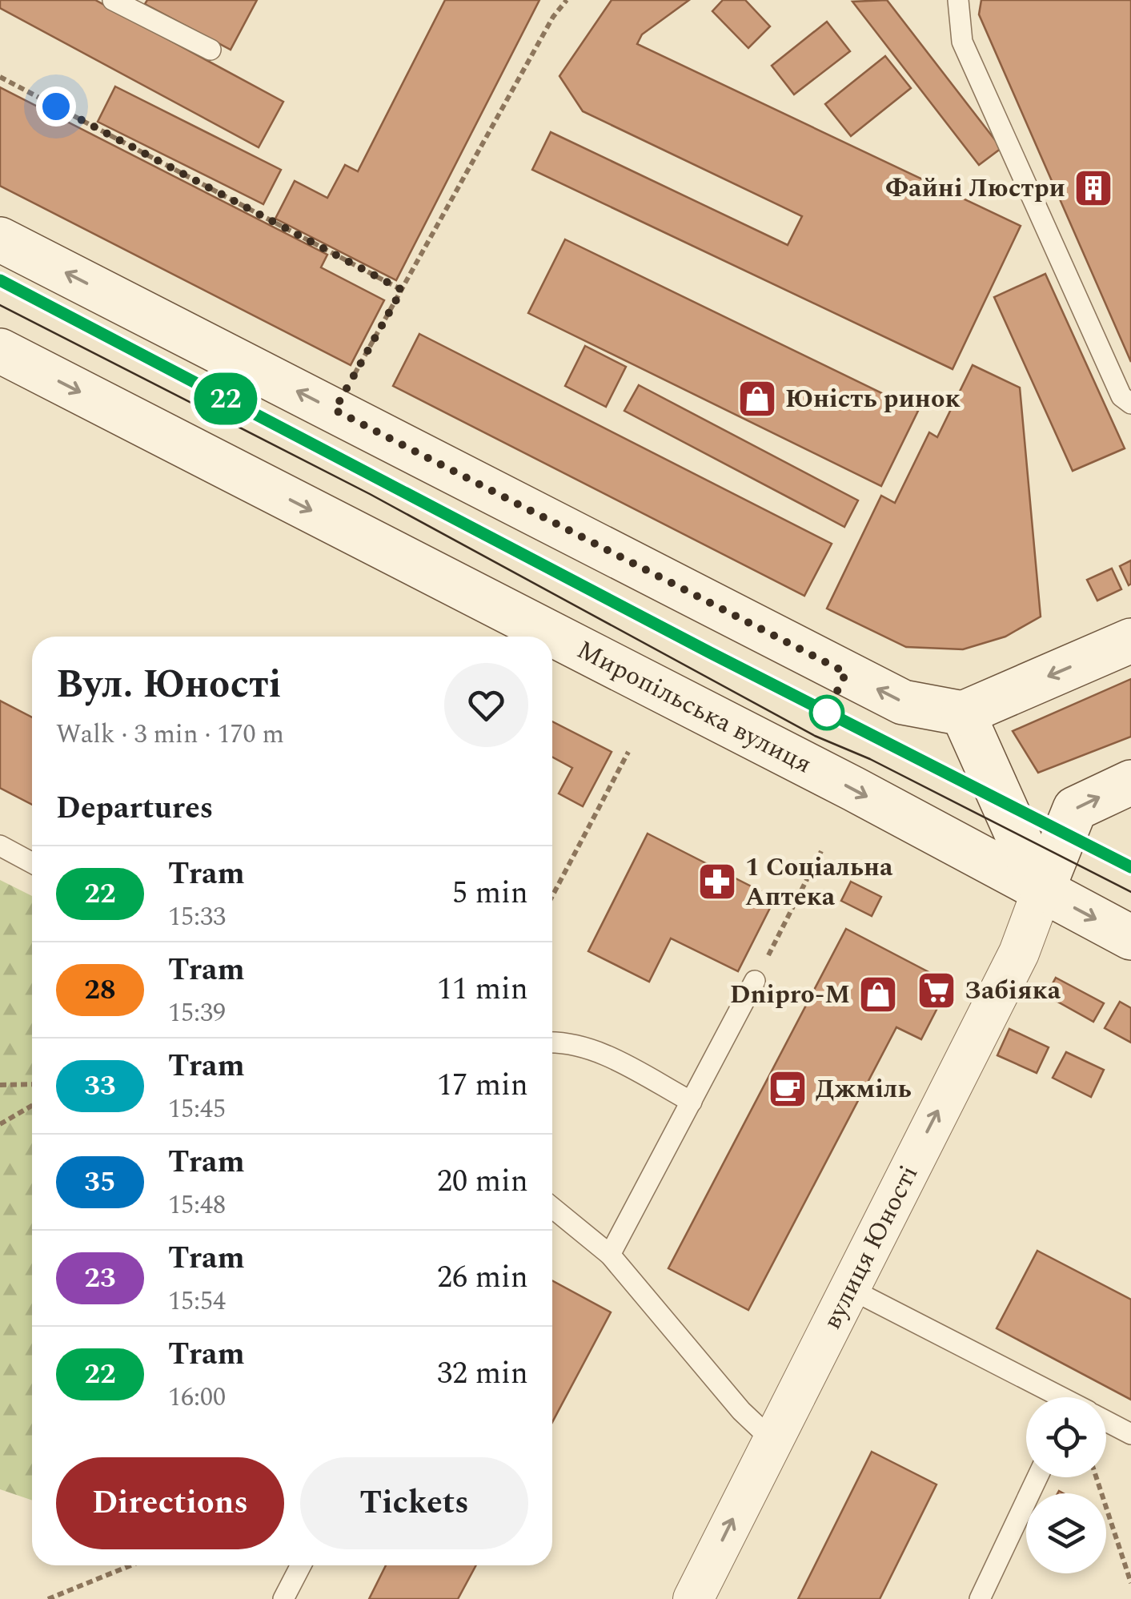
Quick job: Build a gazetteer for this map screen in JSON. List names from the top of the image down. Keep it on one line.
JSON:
{"streets":{"street":["Миропільська вулиця","вулиця Юності"]},"crossings":[["Миропільська вулиця","вулиця Юності"]],"one_way":["вулиця Юності"],"places":{"building":["Файні Люстри"],"shop":["Юність ринок","Dnipro-M"],"pharmacy":["1 Соціальна Аптека"],"supermarket":["Забіяка"],"cafe":["Джміль"]},"lines":["tram line 22"],"page":{"on_map":"22","heading":[["Вул. Юності","Walk · 3 min · 170 m"],"Departures"],"list":[{"mark":"22","name":"Tram","note":"15:33","value":"5 min"},{"mark":"28","name":"Tram","note":"15:39","value":"11 min"},{"mark":"33","name":"Tram","note":"15:45","value":"17 min"},{"mark":"35","name":"Tram","note":"15:48","value":"20 min"},{"mark":"23","name":"Tram","note":"15:54","value":"26 min"},{"mark":"22","name":"Tram","note":"16:00","value":"32 min"}],"buttons":["Directions","Tickets"]}}
